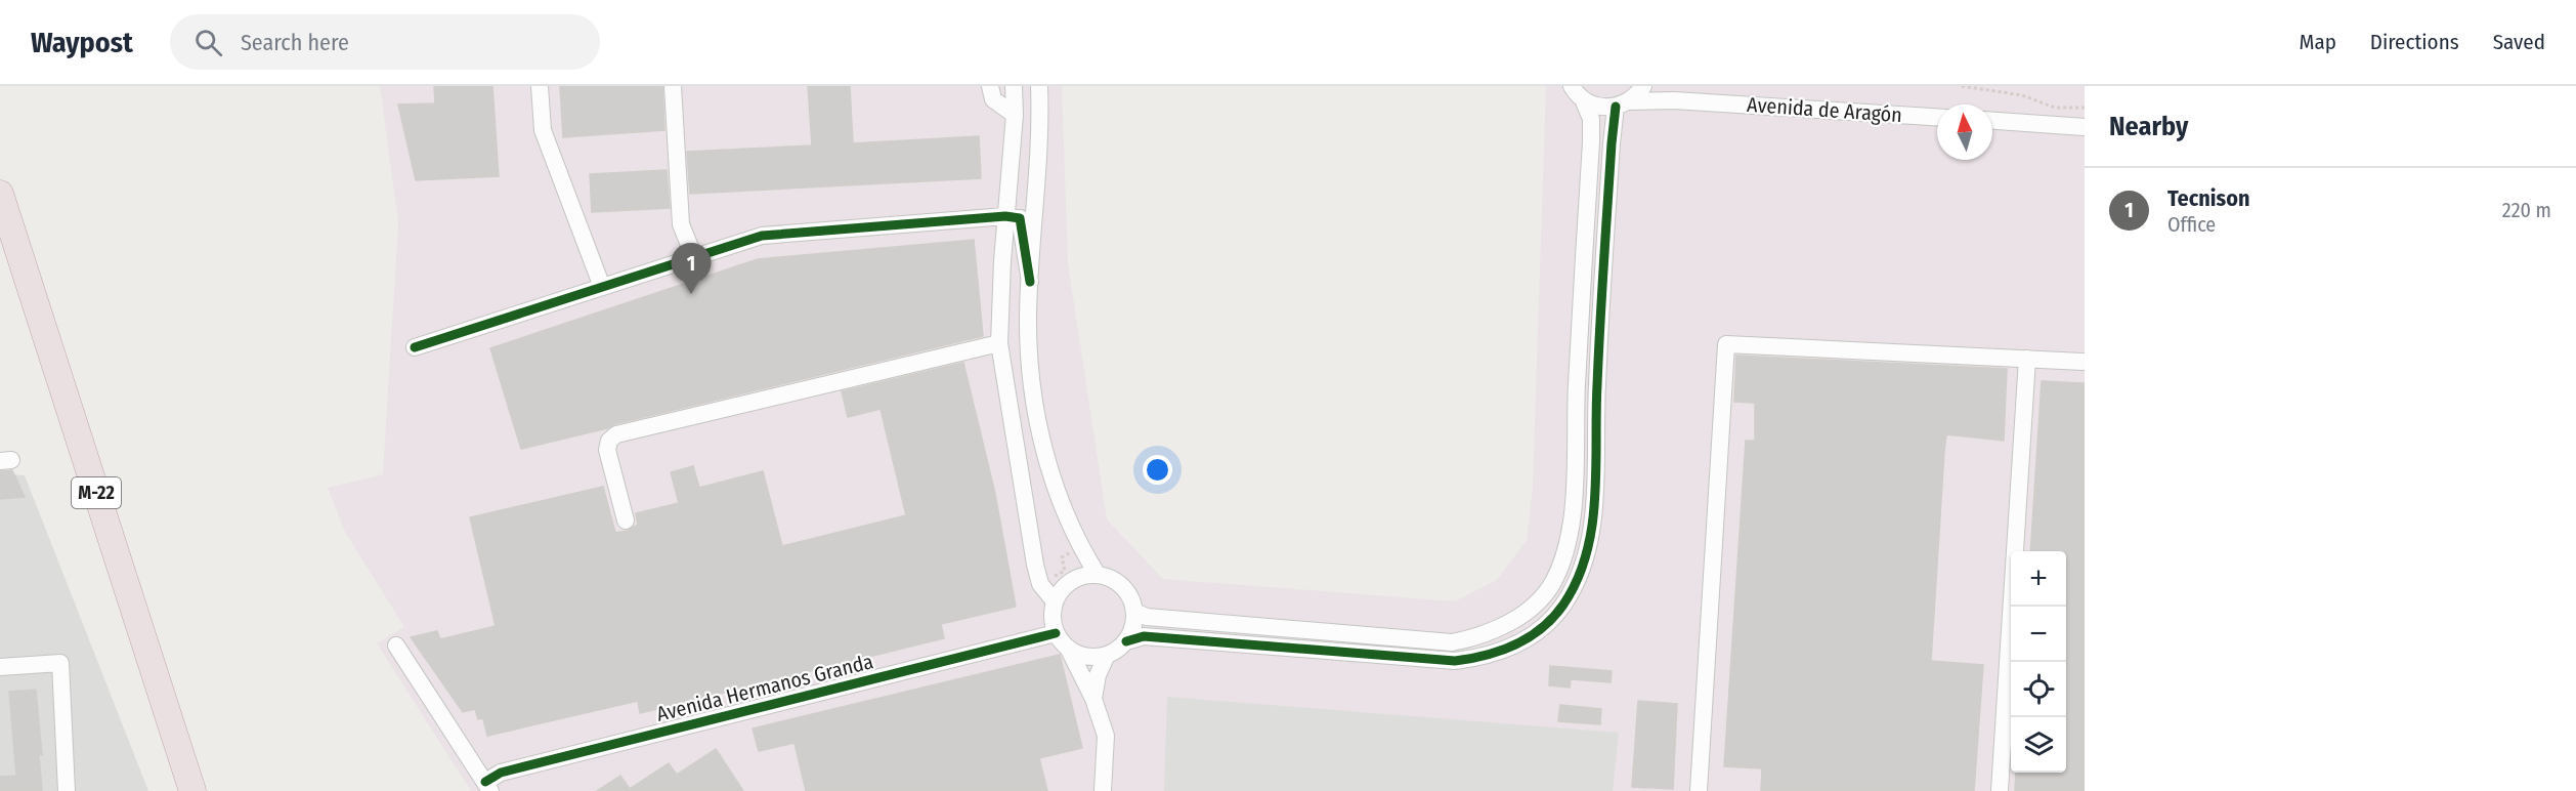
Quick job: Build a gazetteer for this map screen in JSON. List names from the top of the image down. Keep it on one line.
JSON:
{"streets":{"highway":["M-22"],"street":["Avenida de Aragón","Avenida Hermanos Granda"]},"north":"top","page":{"header":"Waypost","search":"Search here","nav":["Map","Directions","Saved"],"heading":"Nearby","list":[{"mark":"1","name":"Tecnison","note":"Office","value":"220 m"}],"pins":"1","map_buttons":["+","−"]}}
